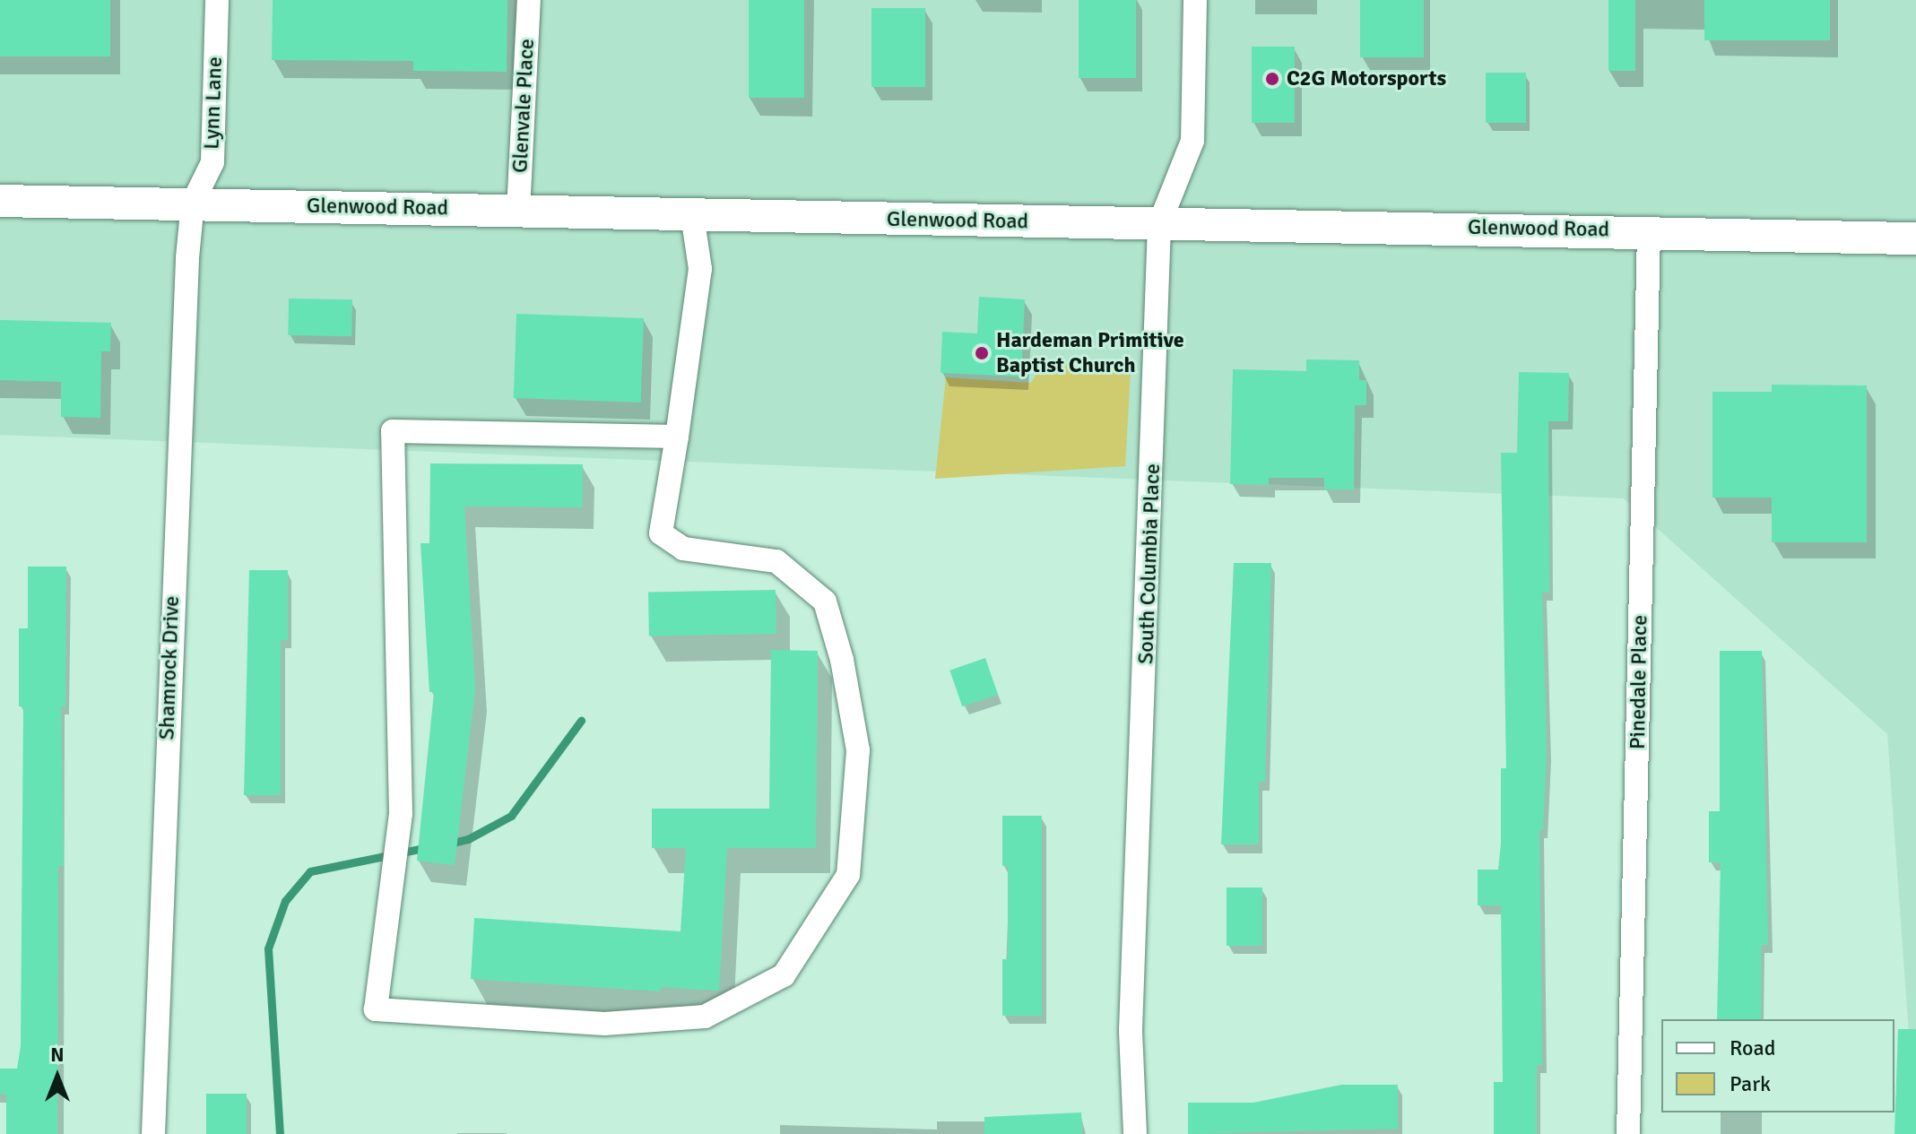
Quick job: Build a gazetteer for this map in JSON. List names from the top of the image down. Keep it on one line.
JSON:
{"streets":{"main road":["Glenwood Road"],"street":["Lynn Lane","Glenvale Place","South Columbia Place","Shamrock Drive","Pinedale Place"]},"crossings":[["Lynn Lane","Glenwood Road"],["Lynn Lane","Shamrock Drive"],["Glenvale Place","Glenwood Road"],["Glenwood Road","South Columbia Place"],["Glenwood Road","Shamrock Drive"],["Glenwood Road","Pinedale Place"]],"places":["C2G Motorsports","Hardeman Primitive Baptist Church"],"legend":["Road","Park"],"north":"top"}
